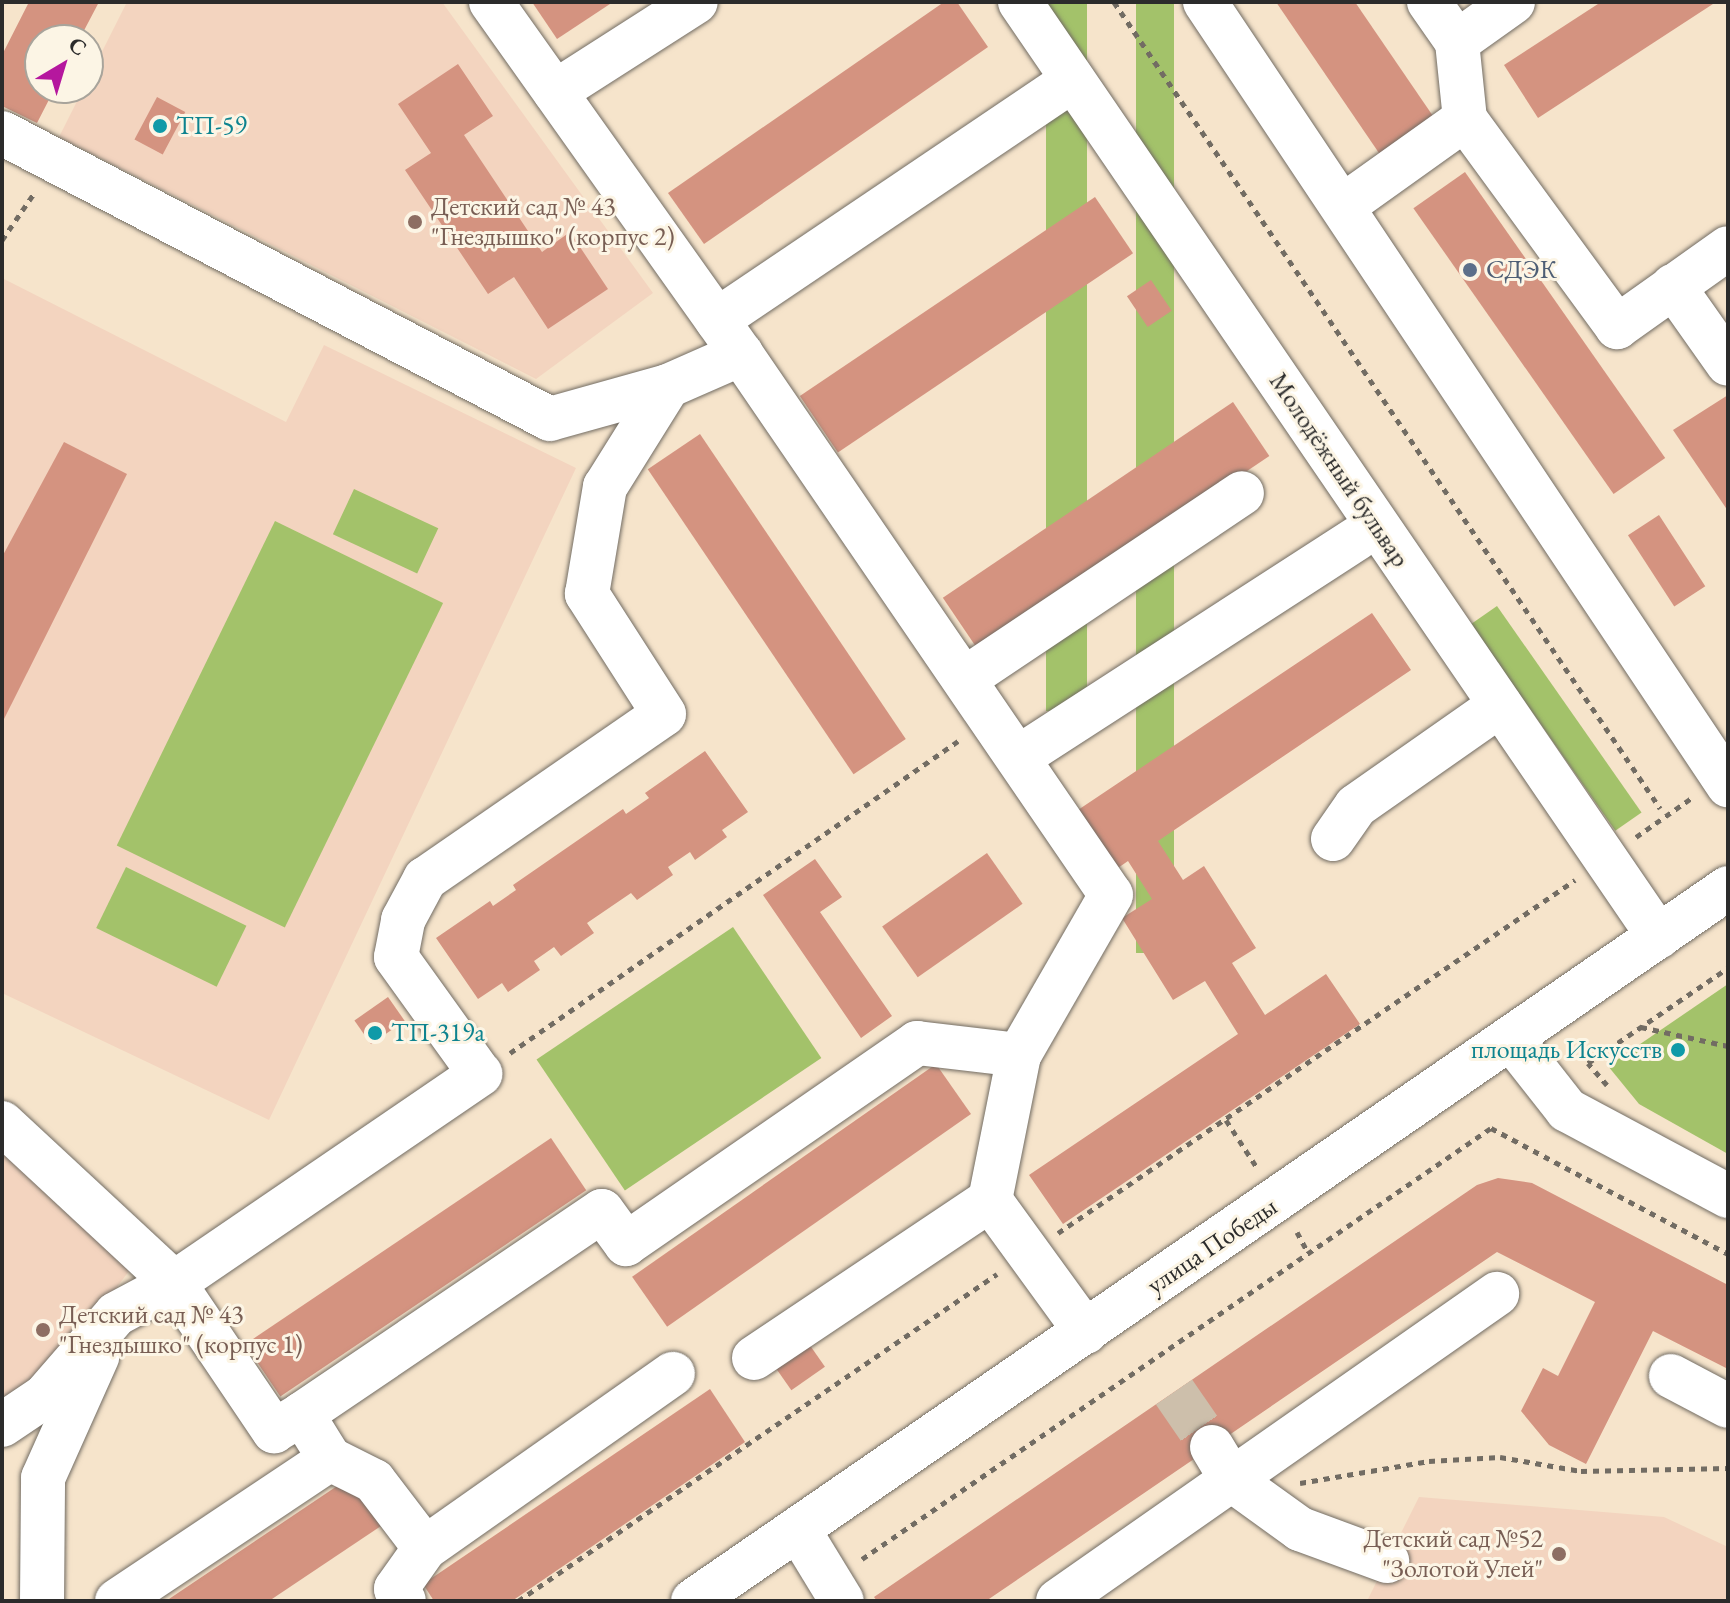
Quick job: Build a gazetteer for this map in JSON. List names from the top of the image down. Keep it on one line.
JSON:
{"streets":{"main road":["Молодёжный бульвар","улица Победы"]},"crossings":[["Молодёжный бульвар","улица Победы"]],"places":["ТП-59","Детский сад № 43 \"Гнездышко\" (корпус 2)","СДЭК","ТП-319а","площадь Искусств","Детский сад № 43 \"Гнездышко\" (корпус 1)","Детский сад №52 \"Золотой Улей\""],"north":"top right"}
